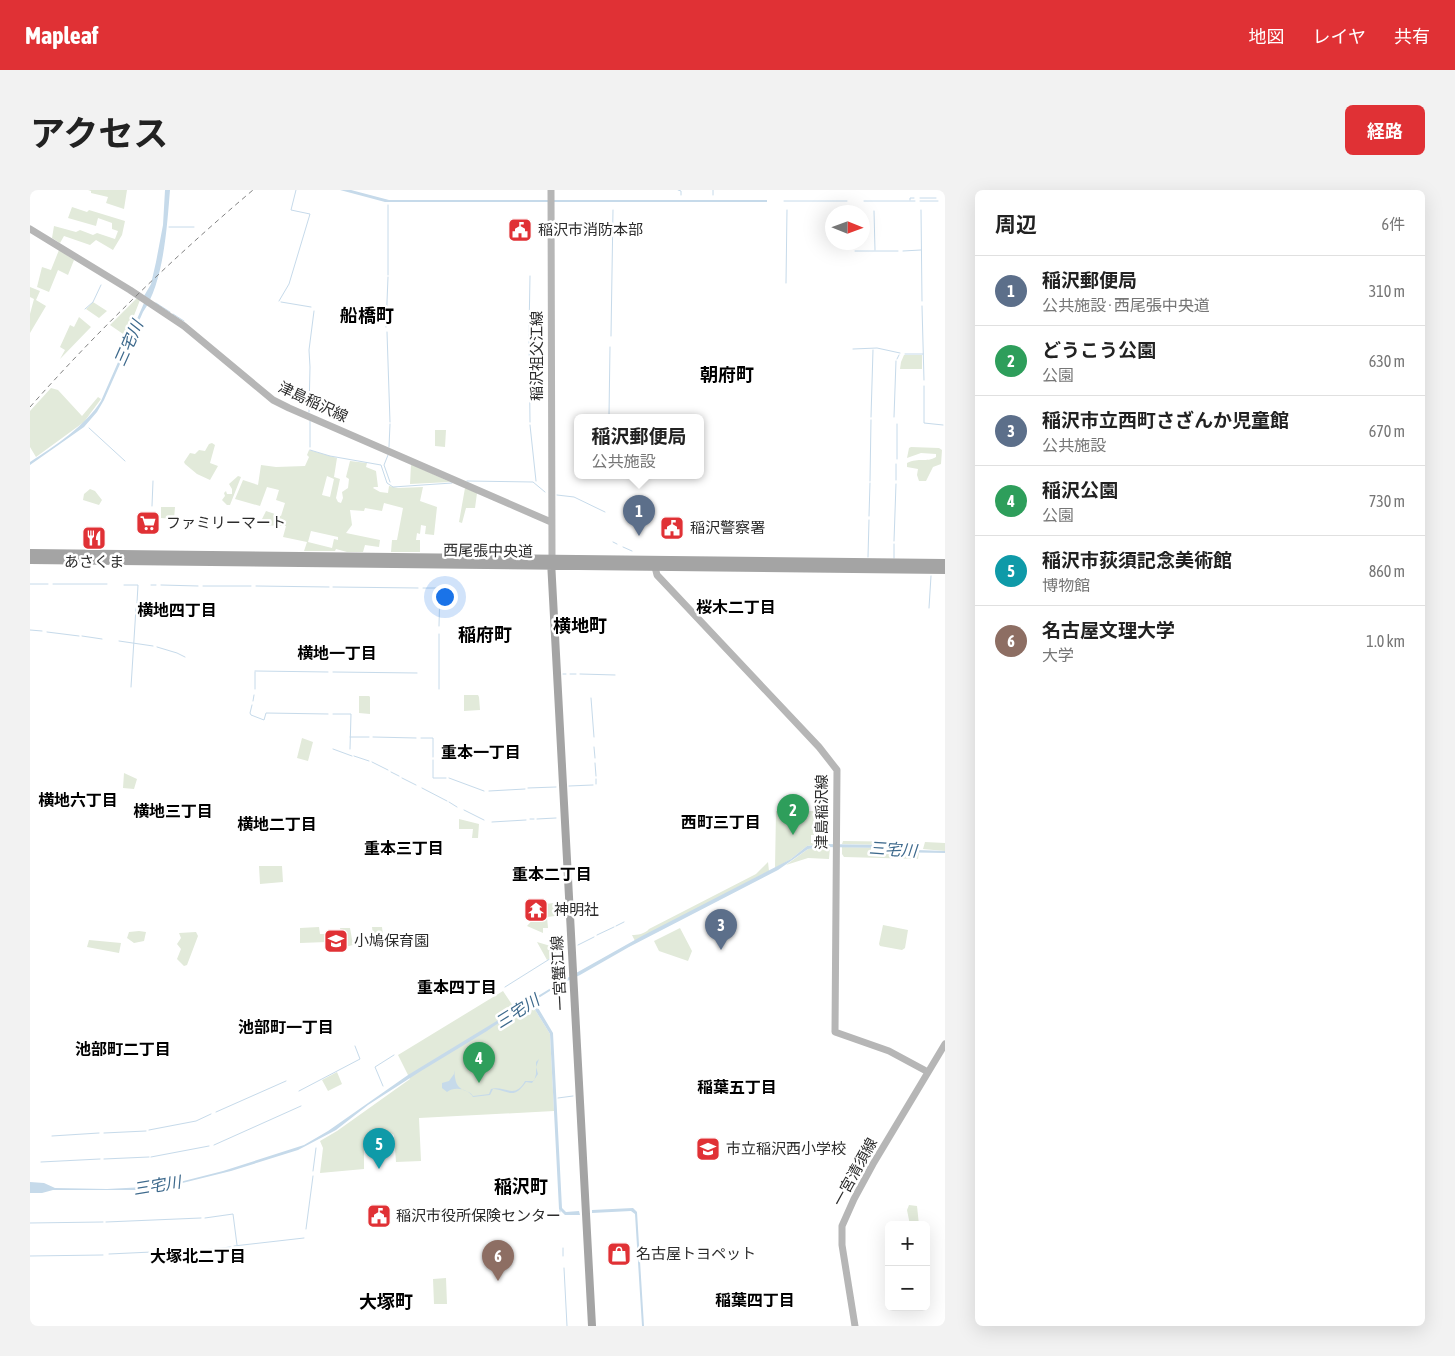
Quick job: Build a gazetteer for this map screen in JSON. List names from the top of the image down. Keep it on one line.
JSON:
{"streets":{"main road":["稲沢祖父江線","津島稲沢線","西尾張中央道","一宮蟹江線","一宮清須線"]},"crossings":[["稲沢祖父江線","津島稲沢線"],["津島稲沢線","西尾張中央道"],["津島稲沢線","一宮清須線"],["西尾張中央道","一宮蟹江線"]],"districts":["船橋町","朝府町","桜木二丁目","横地四丁目","横地町","稲府町","横地一丁目","重本一丁目","横地六丁目","横地三丁目","西町三丁目","横地二丁目","重本三丁目","重本二丁目","重本四丁目","池部町一丁目","池部町二丁目","稲葉五丁目","稲沢町","大塚北二丁目","稲葉四丁目","大塚町"],"water":["三宅川"],"places":{"public building":["稲沢市消防本部","稲沢警察署","稲沢市役所保険センター"],"supermarket":["ファミリーマート"],"restaurant":["あさくま"],"temple":["神明社"],"school or university":["小鳩保育園","市立稲沢西小学校"],"shop":["名古屋トヨペット"]},"north":"right","page":{"header":"Mapleaf","nav":["地図","レイヤ","共有"],"title":"アクセス","buttons":"経路","heading":["周辺","6件"],"list":[{"mark":"1","name":"稲沢郵便局","note":"公共施設 · 西尾張中央道","value":"310 m"},{"mark":"2","name":"どうこう公園","note":"公園","value":"630 m"},{"mark":"3","name":"稲沢市立西町さざんか児童館","note":"公共施設","value":"670 m"},{"mark":"4","name":"稲沢公園","note":"公園","value":"730 m"},{"mark":"5","name":"稲沢市荻須記念美術館","note":"博物館","value":"860 m"},{"mark":"6","name":"名古屋文理大学","note":"大学","value":"1.0 km"}],"popup":["稲沢郵便局","公共施設"],"pins":["1","2","3","4","5","6"],"map_buttons":["+","−"]}}
